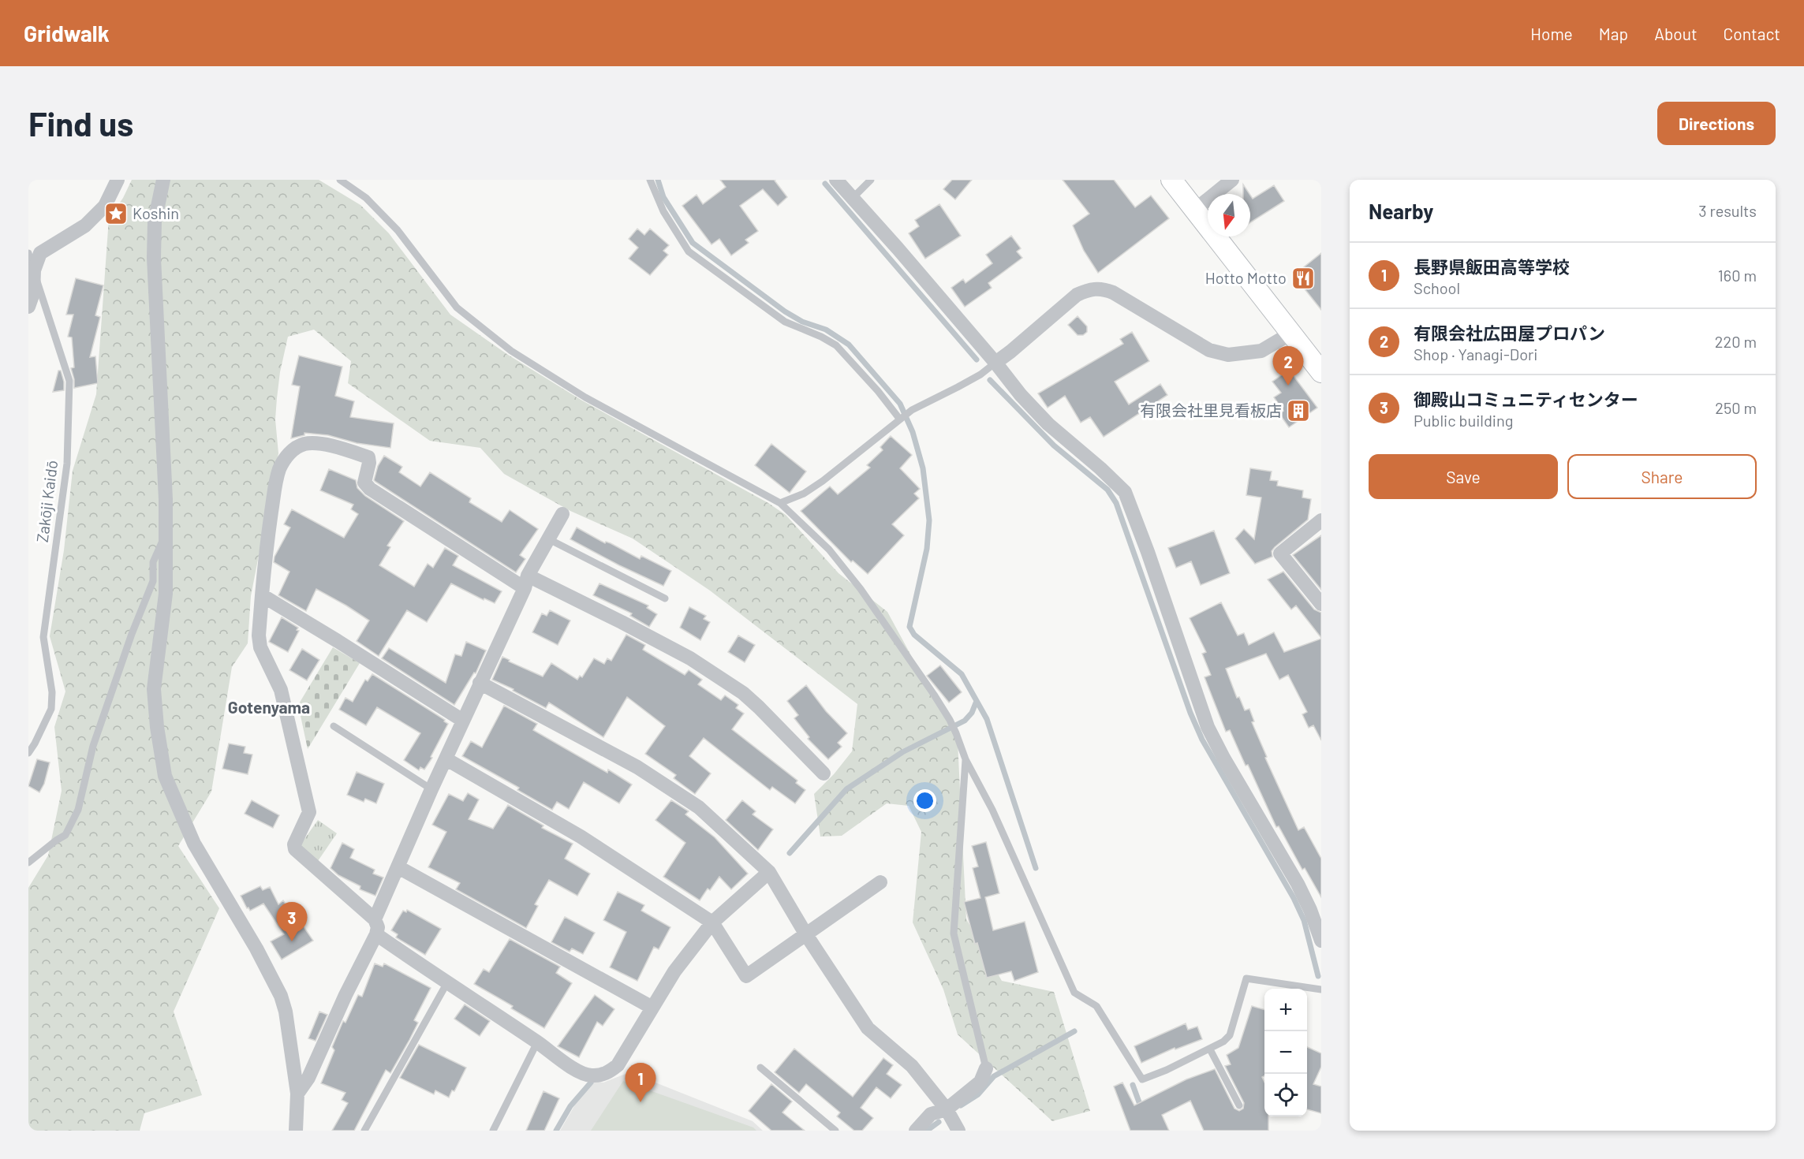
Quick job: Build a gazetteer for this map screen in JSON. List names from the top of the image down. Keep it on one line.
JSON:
{"streets":{"lane":["Zakōji Kaidō"]},"districts":["Gotenyama"],"places":{"place":["Koshin"],"restaurant":["Hotto Motto"],"building":["有限会社里見看板店"]},"north":"bottom","page":{"header":"Gridwalk","nav":["Home","Map","About","Contact"],"buttons":["Directions",["Save","Share"]],"title":"Find us","heading":["Nearby","3 results"],"list":[{"mark":"1","name":"長野県飯田高等学校","note":"School","value":"160 m"},{"mark":"2","name":"有限会社広田屋プロパン","note":"Shop · Yanagi-Dori","value":"220 m"},{"mark":"3","name":"御殿山コミュニティセンター","note":"Public building","value":"250 m"}],"pins":["2","3","1"],"map_buttons":["+","−"]}}
